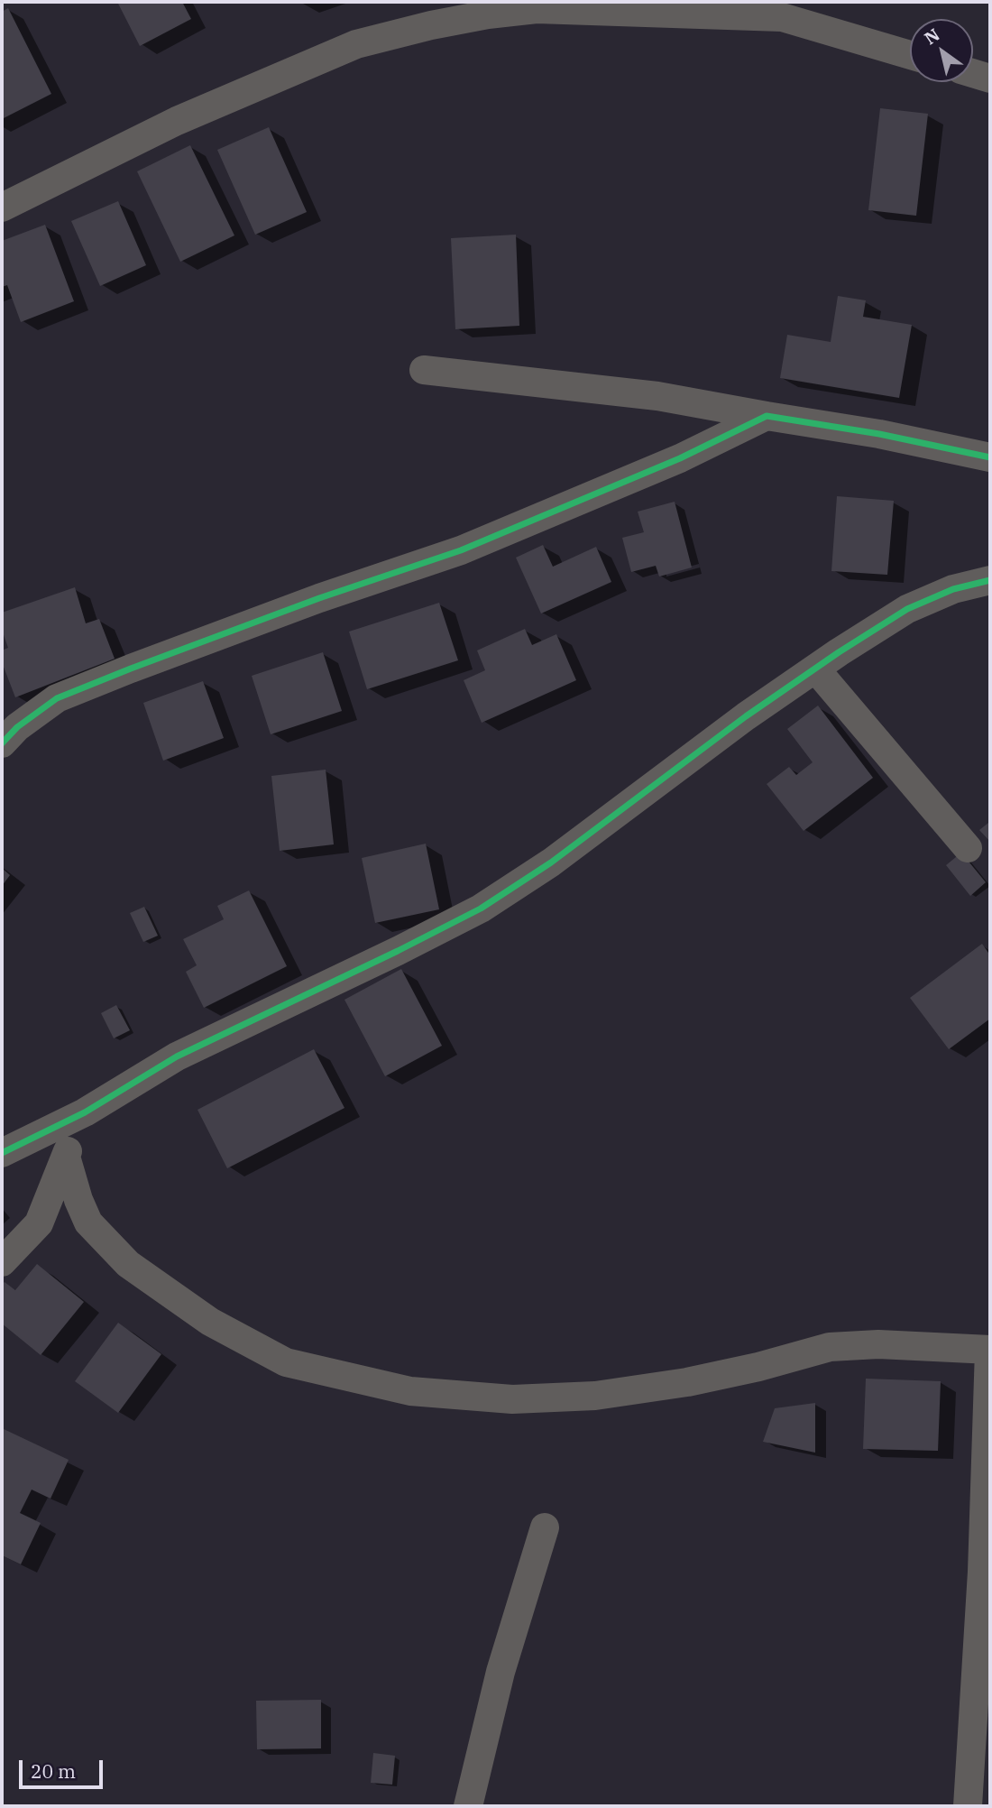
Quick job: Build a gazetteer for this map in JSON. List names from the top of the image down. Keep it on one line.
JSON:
{"scale_bar":"20 m","north":"top left"}
